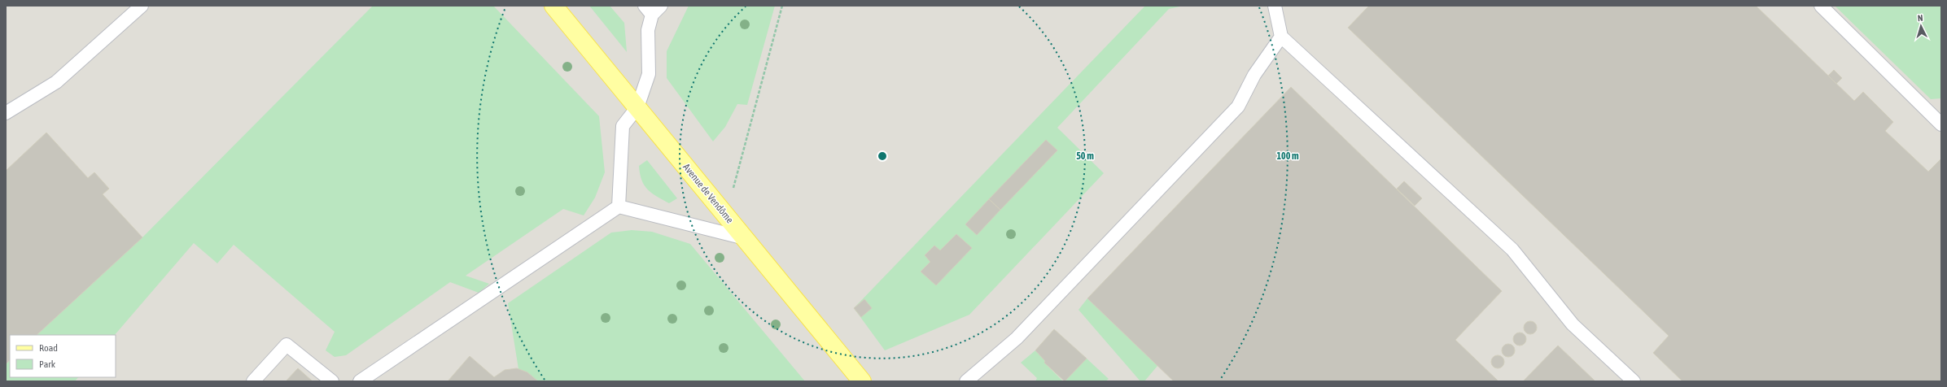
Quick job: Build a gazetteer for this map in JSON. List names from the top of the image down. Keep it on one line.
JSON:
{"streets":{"main road":["Avenue de Vendôme"]},"legend":["Road","Park"],"north":"top","rings":["50 m","100 m"]}
